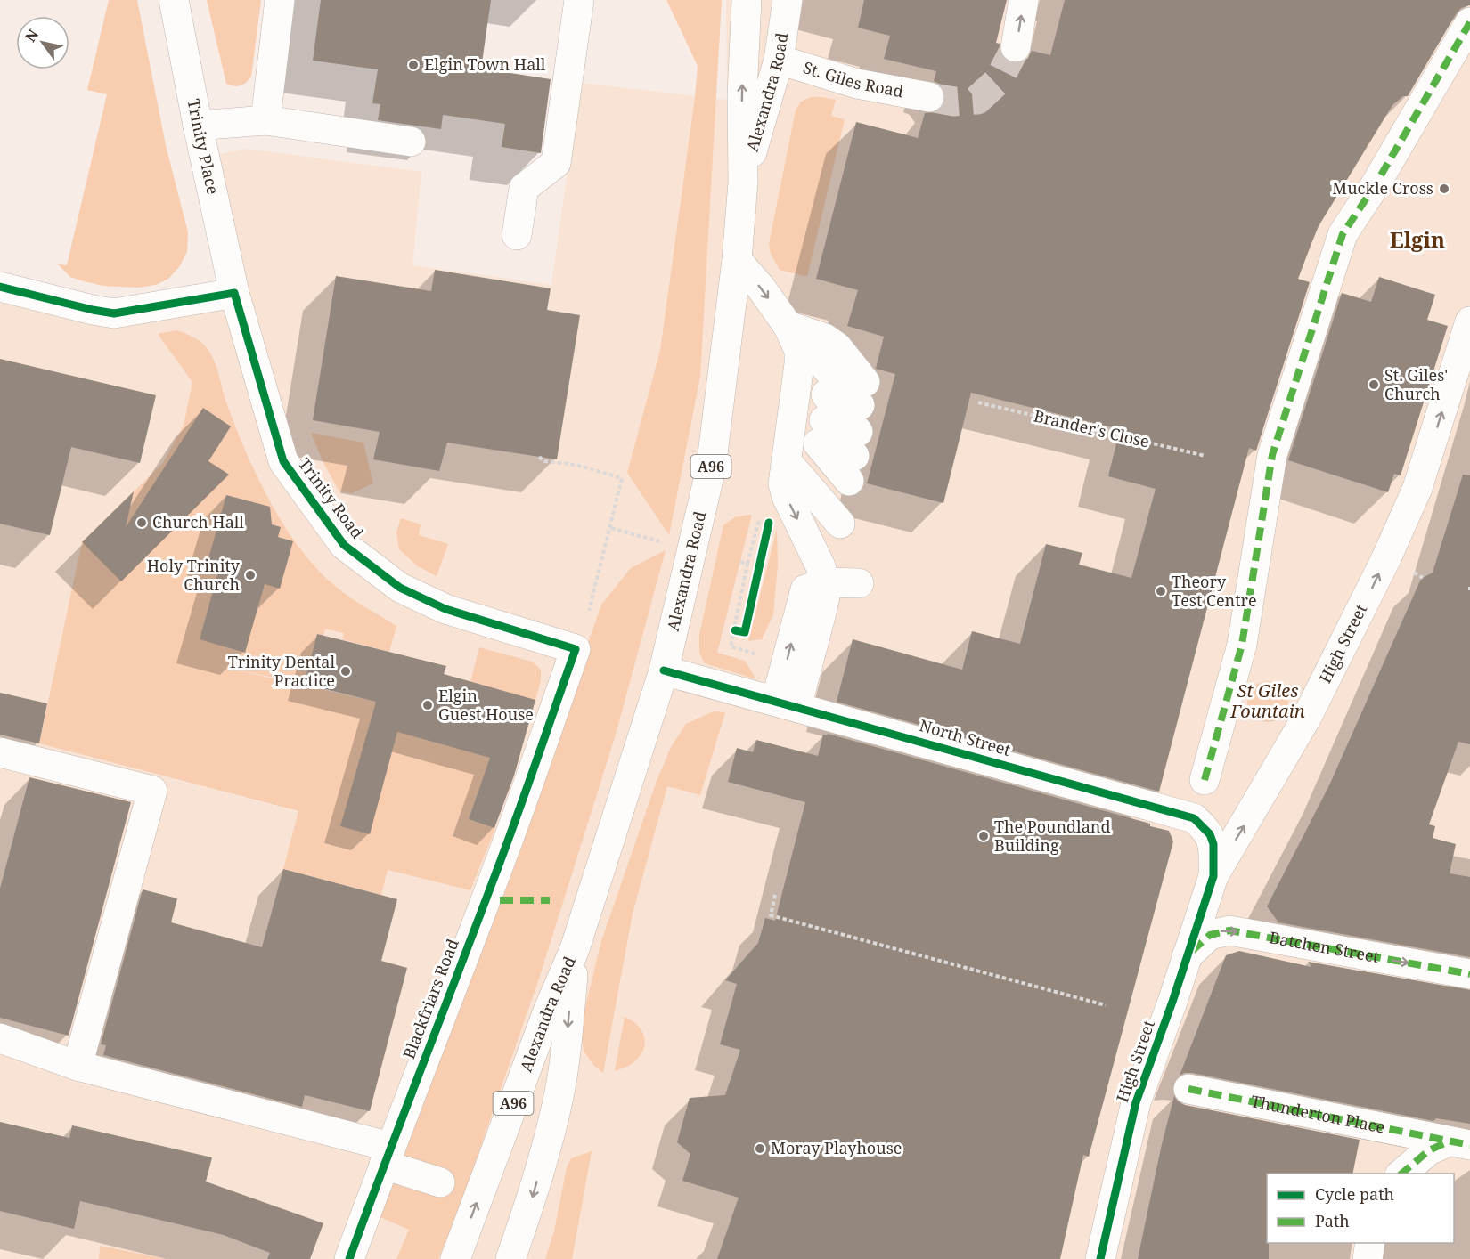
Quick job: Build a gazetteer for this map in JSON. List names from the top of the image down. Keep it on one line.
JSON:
{"streets":{"main road":["St. Giles Road","Alexandra Road","Trinity Place","A96","Trinity Road","High Street","North Street","Batchen Street","Blackfriars Road","Thunderton Place"],"path":["Brander's Close"]},"crossings":[["St. Giles Road","Alexandra Road"],["Alexandra Road","North Street"],["Trinity Place","Trinity Road"],["Trinity Road","Blackfriars Road"],["High Street","North Street"],["High Street","Batchen Street"]],"one_way":["Batchen Street"],"districts":["Elgin"],"water":["St Giles Fountain"],"places":["Elgin Town Hall","Muckle Cross","St. Giles' Church","Church Hall","Holy Trinity Church","Theory Test Centre","Trinity Dental Practice","Elgin Guest House","The Poundland Building","Moray Playhouse"],"legend":["Cycle path","Path"],"north":"top left"}
